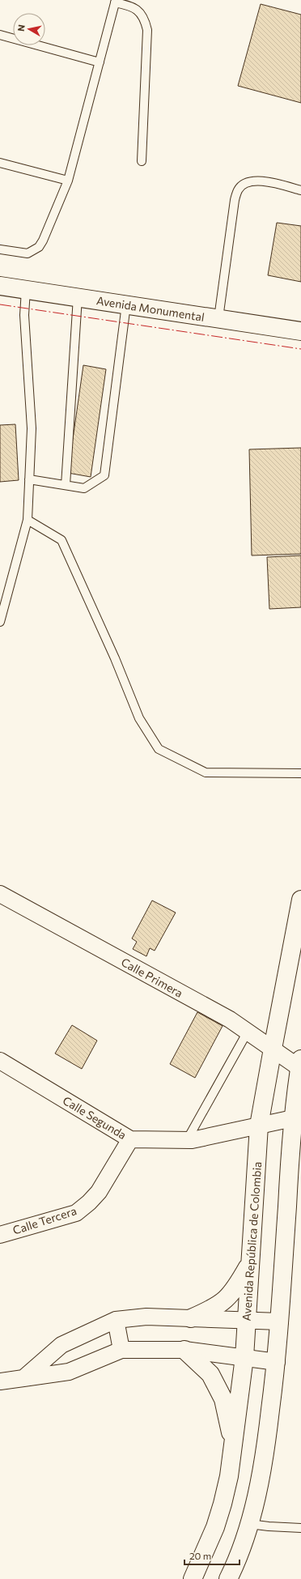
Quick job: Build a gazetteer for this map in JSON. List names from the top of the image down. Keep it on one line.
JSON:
{"streets":{"main road":["Avenida Monumental","Avenida República de Colombia"],"street":["Calle Primera","Calle Segunda","Calle Tercera"]},"crossings":[["Calle Primera","Avenida República de Colombia"],["Calle Segunda","Calle Tercera"],["Calle Segunda","Avenida República de Colombia"]],"scale_bar":"20 m","north":"left"}
